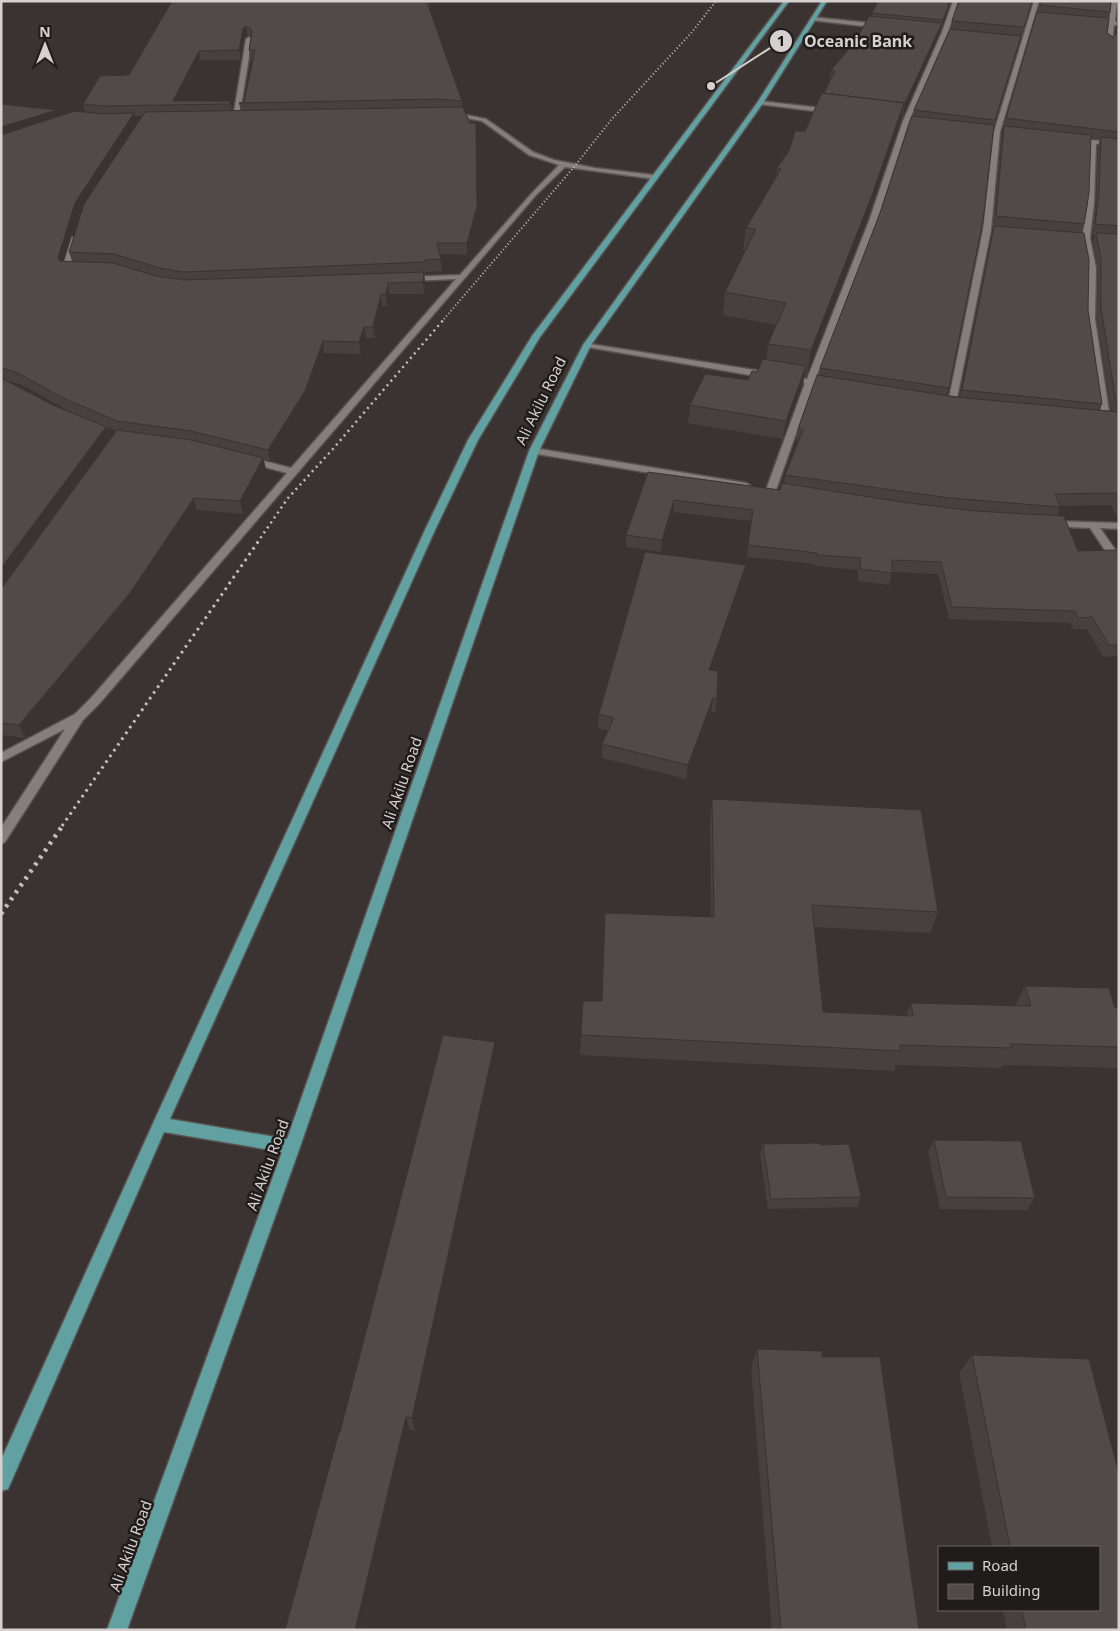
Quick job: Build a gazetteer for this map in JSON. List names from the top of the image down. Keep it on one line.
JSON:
{"streets":{"main road":["Ali Akilu Road"]},"places":["Oceanic Bank"],"legend":["Road","Building"],"north":"top"}
